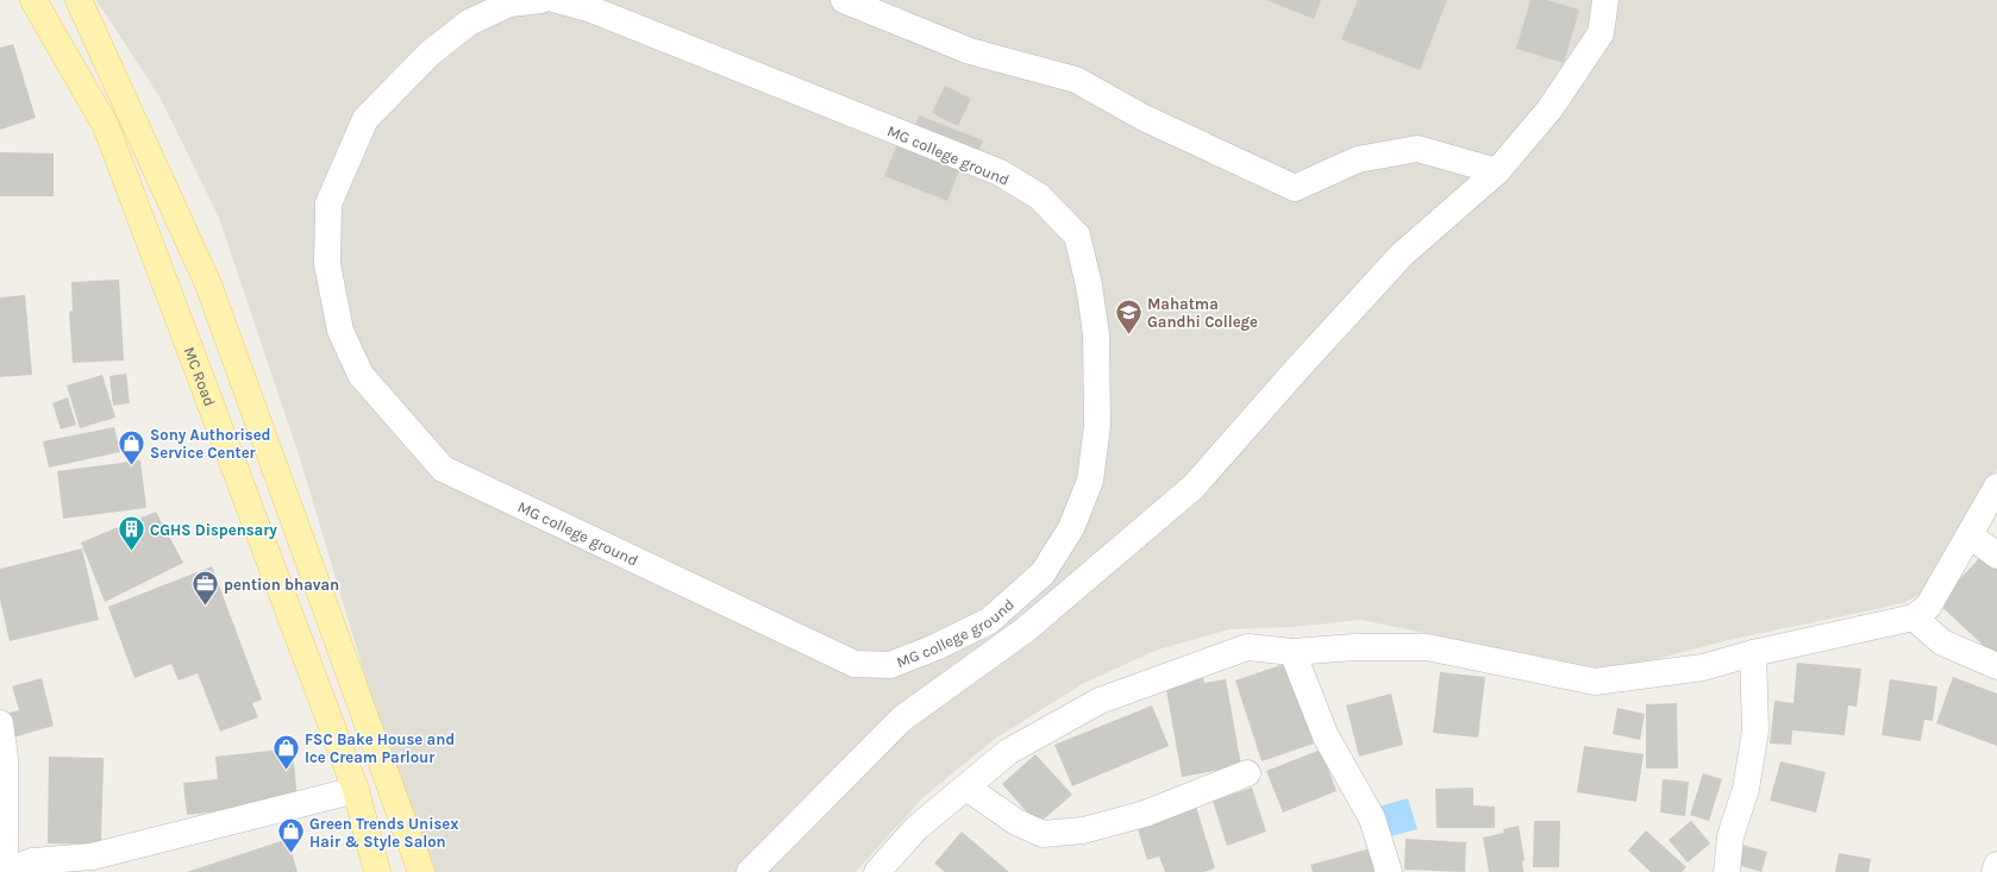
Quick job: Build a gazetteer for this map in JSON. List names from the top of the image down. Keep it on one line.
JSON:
{"streets":{"main road":["MC Road"],"street":["MG college ground"]},"places":{"school or university":["Mahatma Gandhi College"],"shop":["Sony Authorised Service Center","FSC Bake House and Ice Cream Parlour","Green Trends Unisex Hair & Style Salon"],"building":["CGHS Dispensary"],"office":["pention bhavan"]}}
